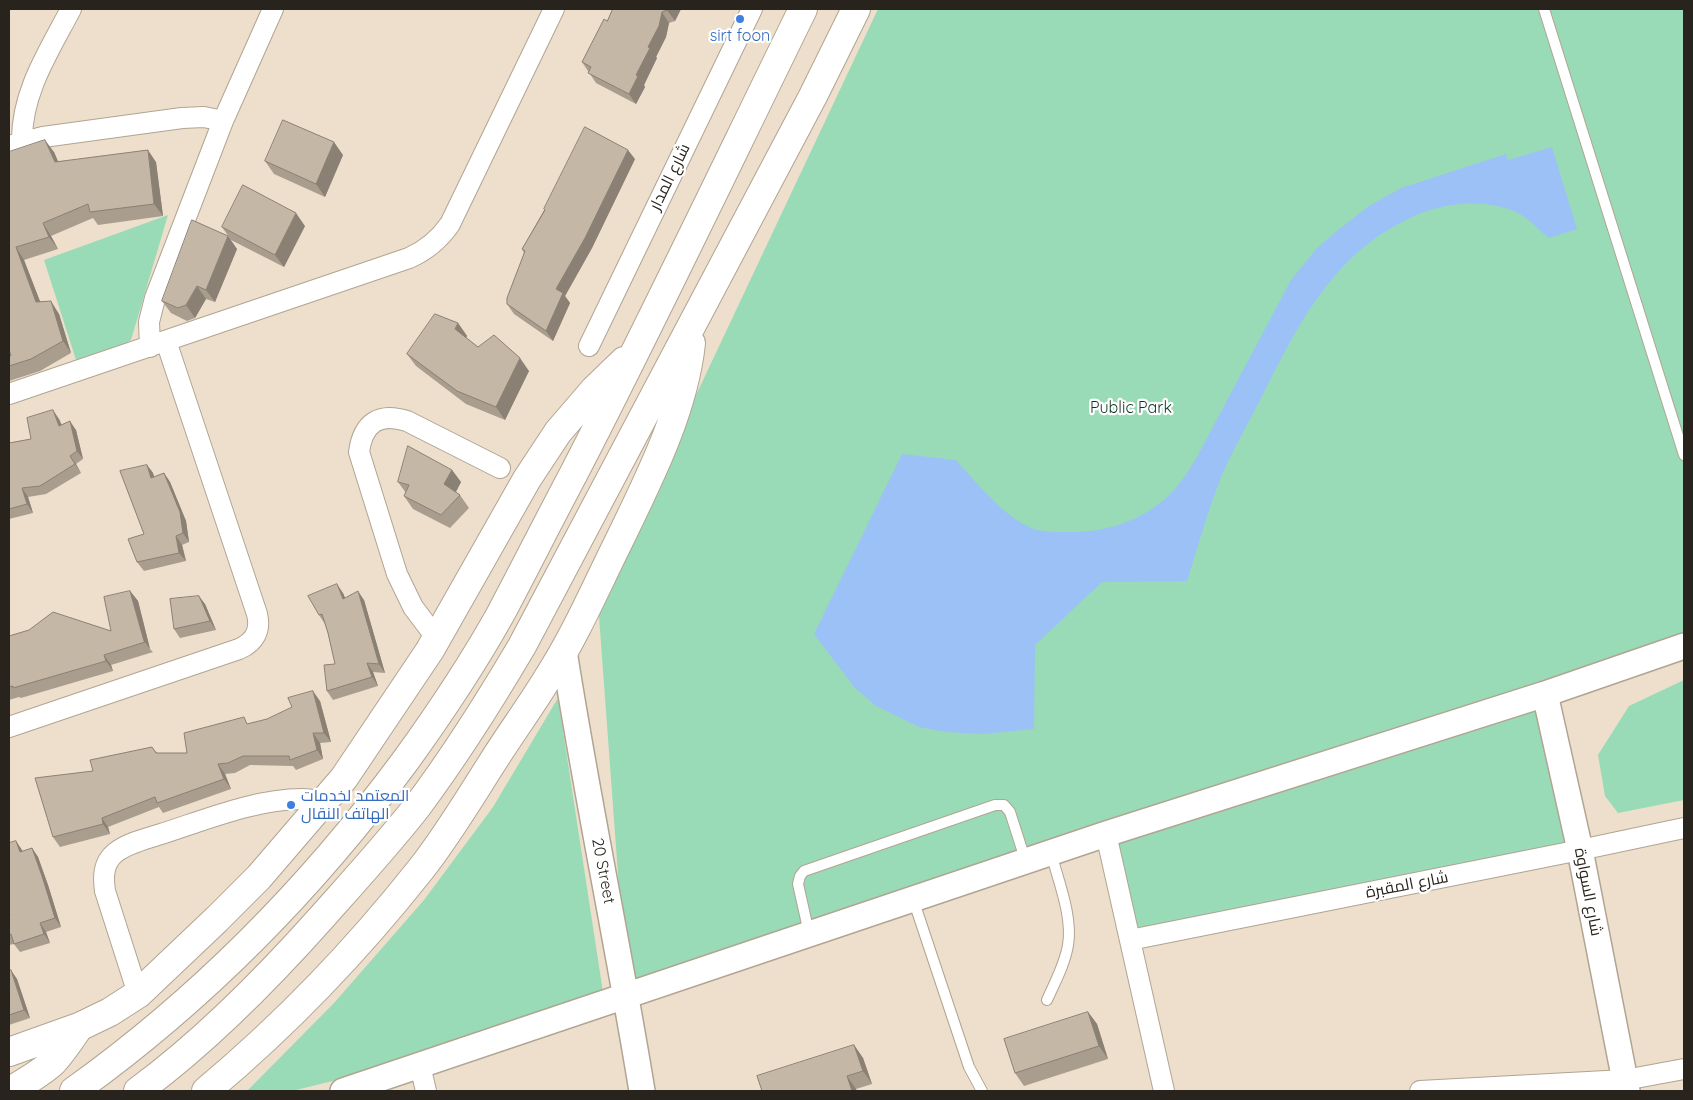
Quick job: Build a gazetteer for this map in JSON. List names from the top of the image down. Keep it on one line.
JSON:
{"streets":{"street":["شارع المدار","20 Street","شارع المقبرة","شارع السواوة"]},"crossings":[["شارع المقبرة","شارع السواوة"]],"parks":["Public Park"],"places":["sirt foon","المعتمد لخدمات الهاتف النقال"]}
